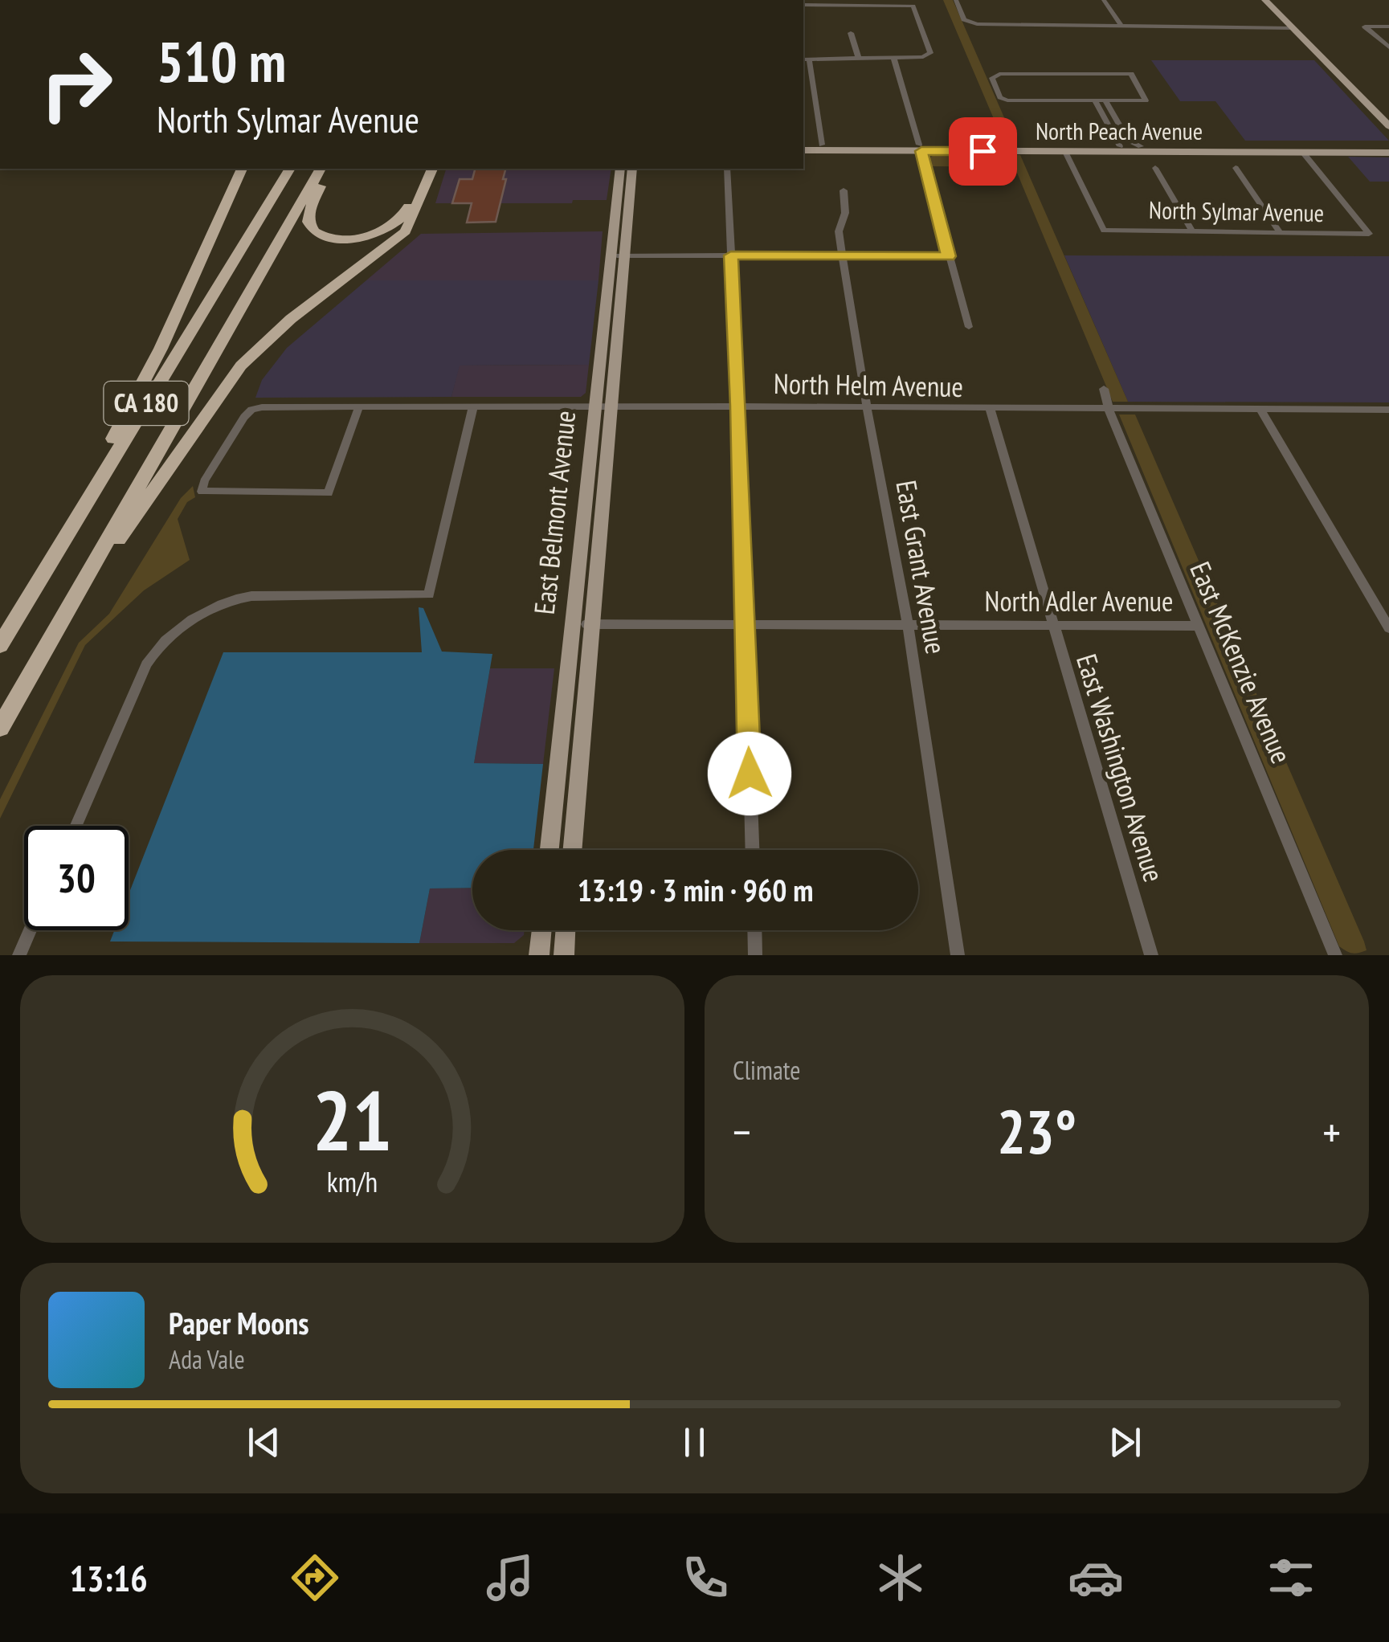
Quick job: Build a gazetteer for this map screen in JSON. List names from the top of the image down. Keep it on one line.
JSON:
{"streets":{"highway":["CA 180"],"main road":["North Peach Avenue","East Belmont Avenue"],"street":["North Sylmar Avenue","North Helm Avenue","East Grant Avenue","North Adler Avenue","East McKenzie Avenue","East Washington Avenue"]},"crossings":[["North Peach Avenue","North Sylmar Avenue"],["North Helm Avenue","East Belmont Avenue"],["North Helm Avenue","East Grant Avenue"],["North Helm Avenue","East McKenzie Avenue"],["North Helm Avenue","East Washington Avenue"],["East Belmont Avenue","North Adler Avenue"],["East Grant Avenue","North Adler Avenue"],["North Adler Avenue","East McKenzie Avenue"],["North Adler Avenue","East Washington Avenue"]],"page":{"turn":["510 m","North Sylmar Avenue"],"limit":"30","trip":"13:19 · 3 min · 960 m","tile":"Climate","heat":["−","23°","+"],"song":["Paper Moons","Ada Vale"],"tabs":"13:16","gauge":["21","km/h"]}}
